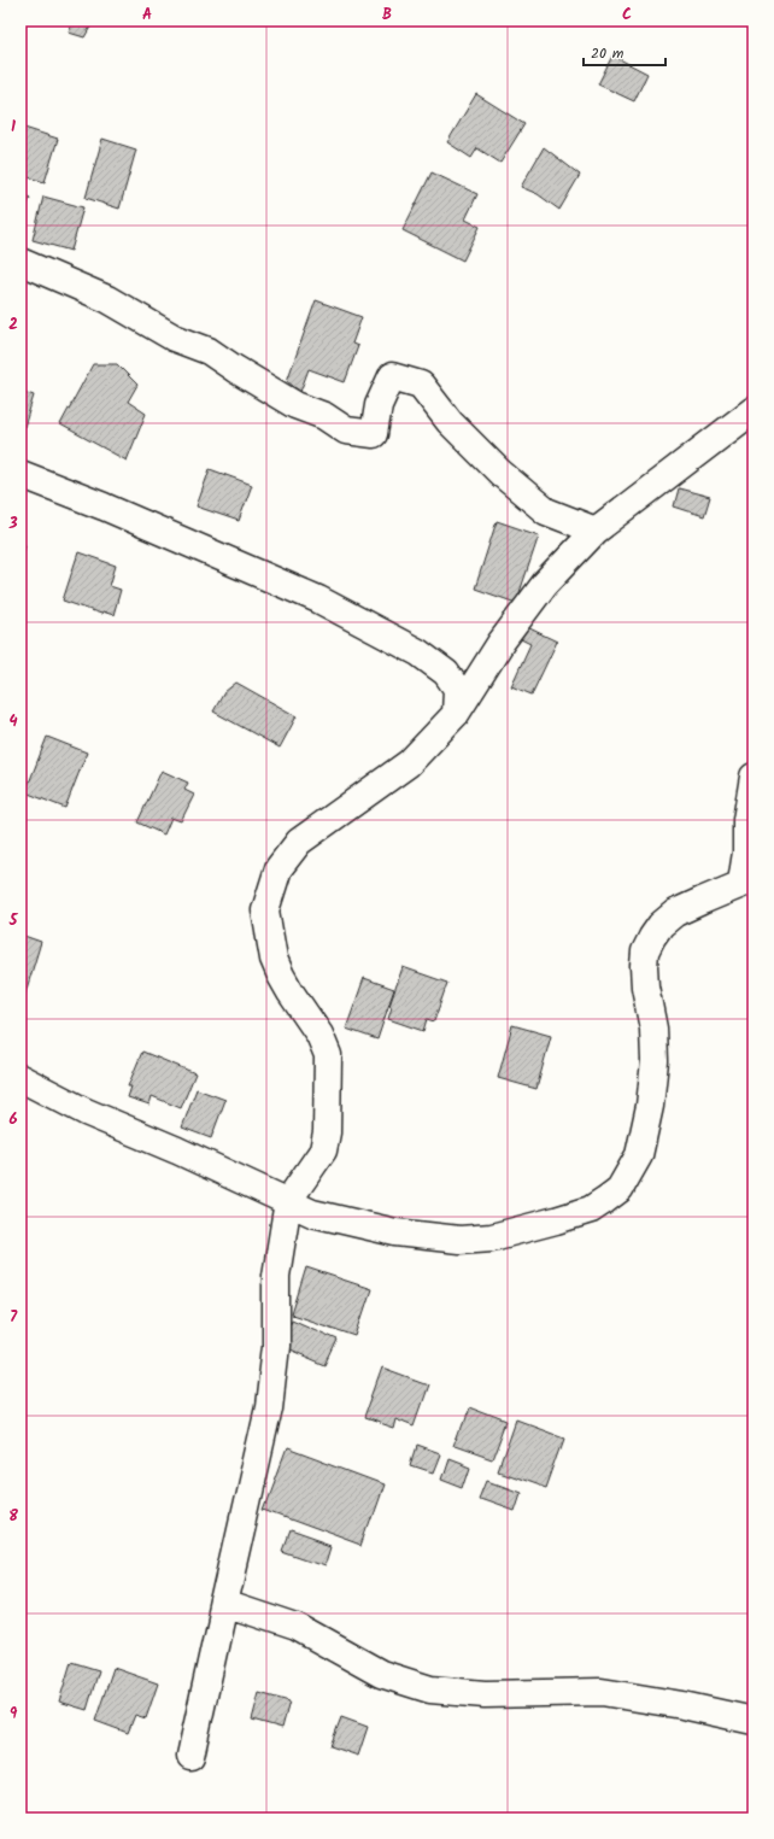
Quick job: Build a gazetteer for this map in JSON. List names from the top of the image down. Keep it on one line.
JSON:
{"scale_bar":"20 m","grid":{"columns":["A","B","C"],"rows":["1","2","3","4","5","6","7","8","9"]}}
